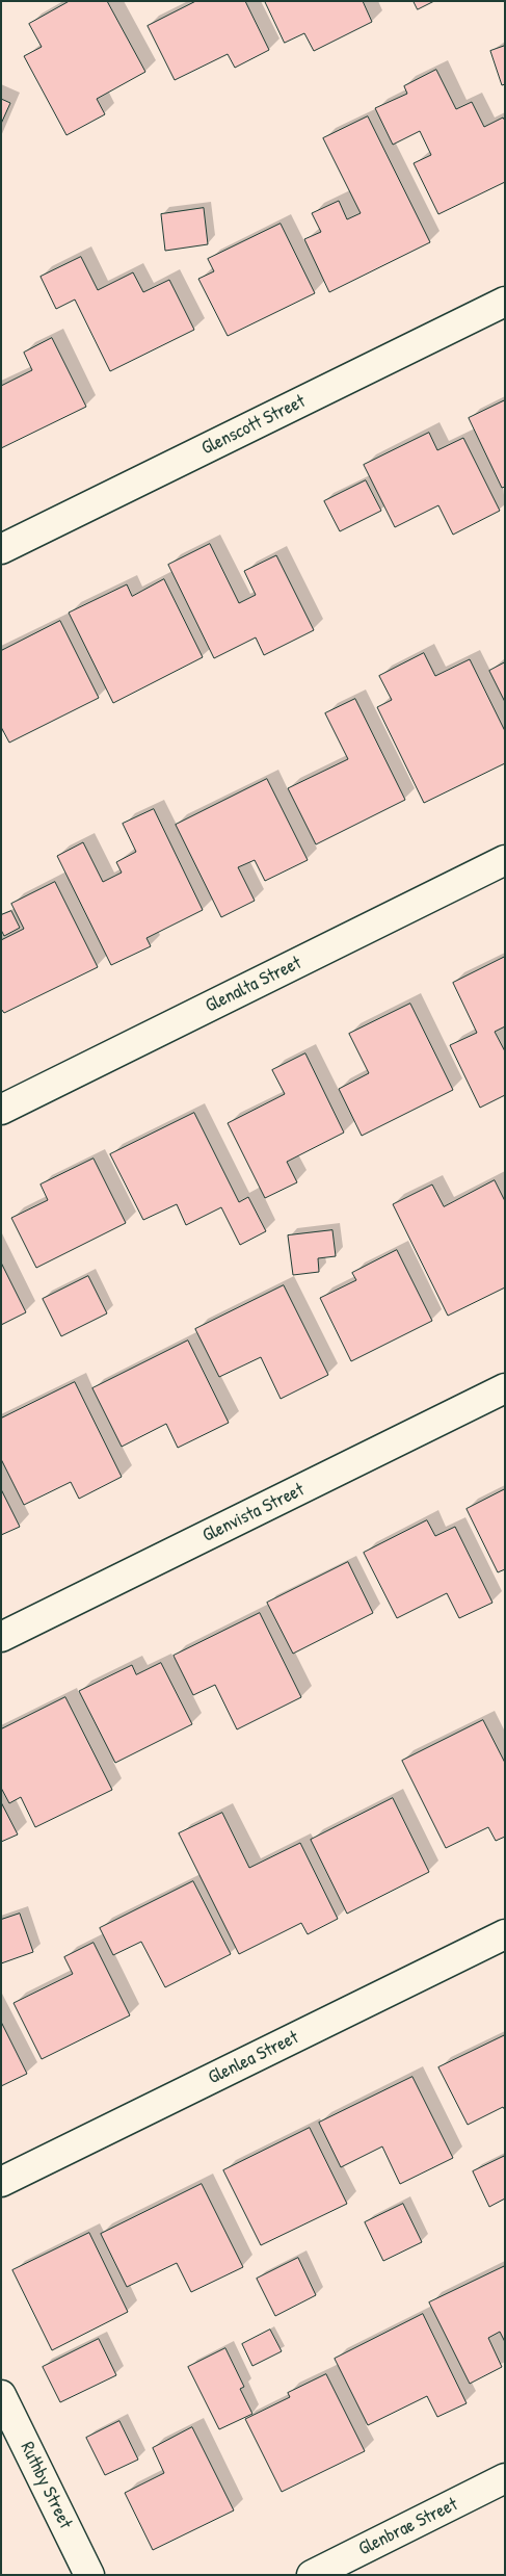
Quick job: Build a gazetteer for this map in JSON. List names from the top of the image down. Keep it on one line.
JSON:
{"streets":{"street":["Glenscott Street","Glenalta Street","Glenvista Street","Glenlea Street","Ruthby Street","Glenbrae Street"]}}
